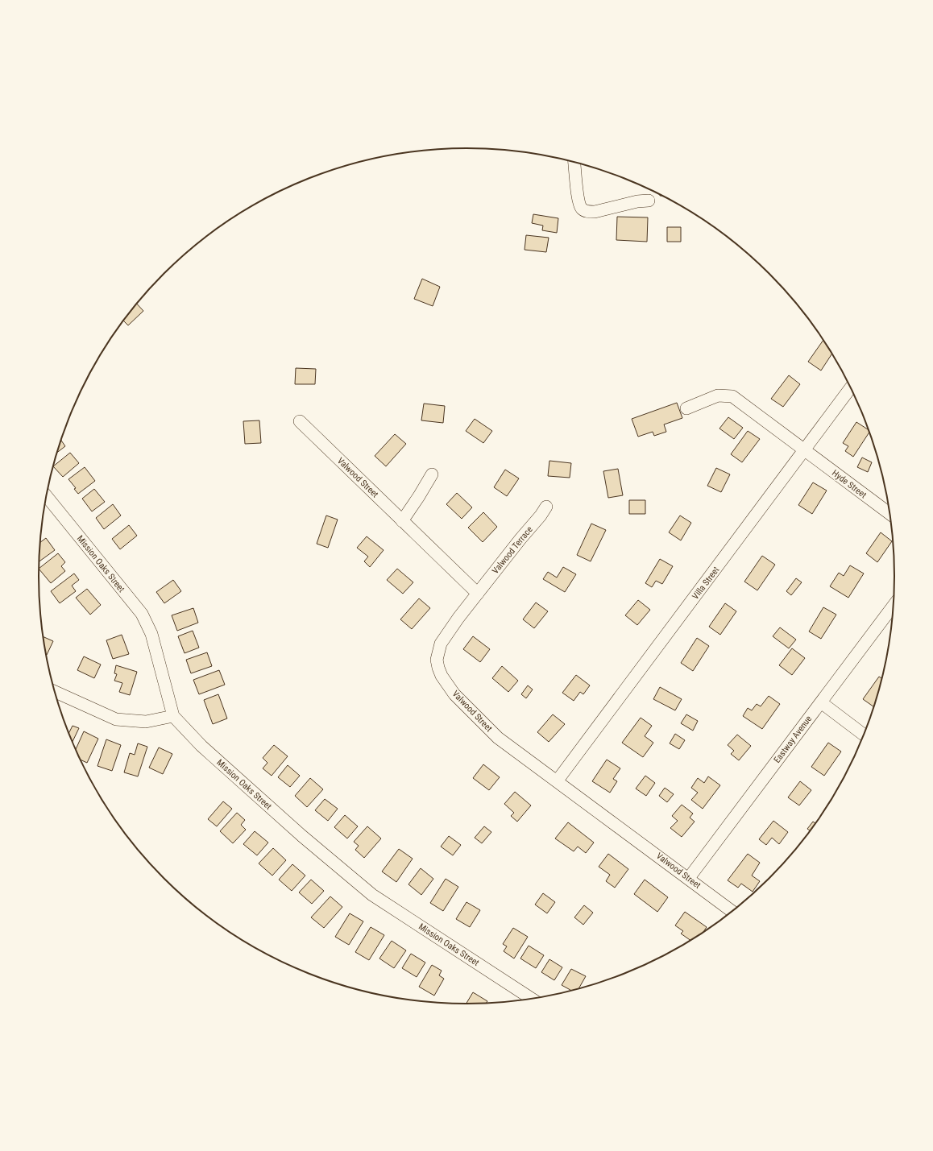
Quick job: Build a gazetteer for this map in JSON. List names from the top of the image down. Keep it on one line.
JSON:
{"streets":{"street":["Valwood Street","Hyde Street","Valwood Terrace","Mission Oaks Street","Villa Street","Eastway Avenue"]},"crossings":[["Valwood Street","Valwood Terrace"],["Valwood Street","Villa Street"],["Valwood Street","Eastway Avenue"],["Hyde Street","Villa Street"]]}
